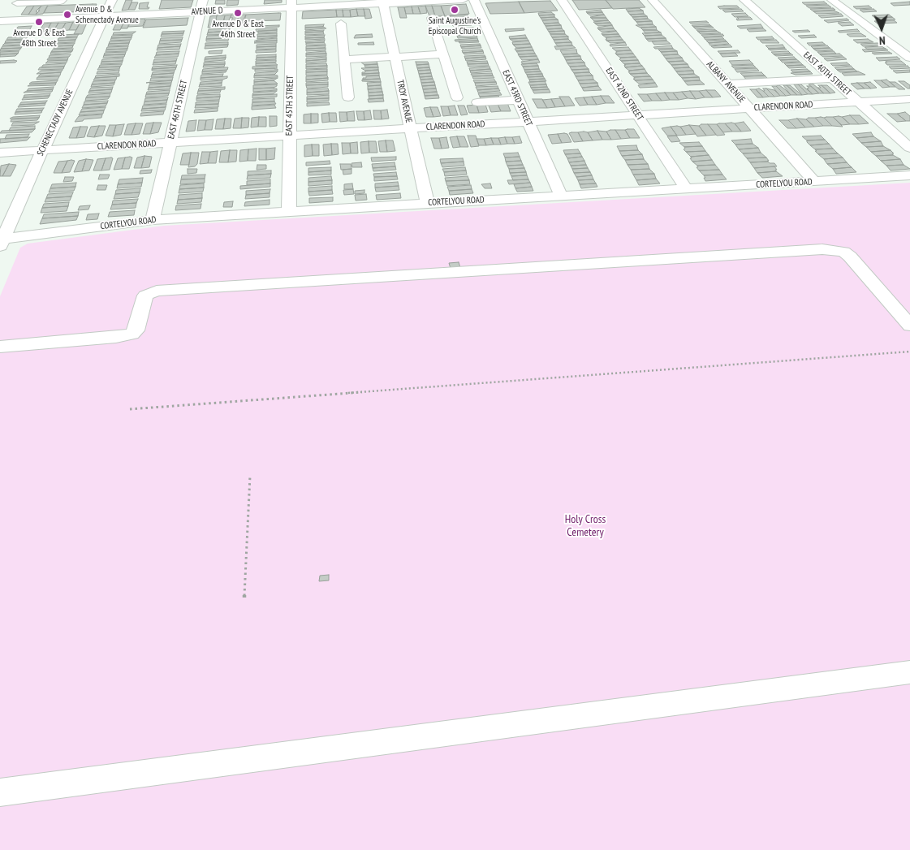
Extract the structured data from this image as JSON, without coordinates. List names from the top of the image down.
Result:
{
  "streets": {
    "street": [
      "AVENUE D",
      "EAST 40TH STREET",
      "ALBANY AVENUE",
      "EAST 42ND STREET",
      "EAST 43RD STREET",
      "TROY AVENUE",
      "EAST 45TH STREET",
      "CLARENDON ROAD",
      "EAST 46TH STREET",
      "SCHENECTADY AVENUE",
      "CORTELYOU ROAD"
    ]
  },
  "crossings": [
    ["AVENUE D", "TROY AVENUE"],
    ["AVENUE D", "EAST 45TH STREET"],
    ["AVENUE D", "EAST 46TH STREET"],
    ["AVENUE D", "SCHENECTADY AVENUE"],
    ["EAST 40TH STREET", "CLARENDON ROAD"],
    ["ALBANY AVENUE", "CLARENDON ROAD"],
    ["ALBANY AVENUE", "CORTELYOU ROAD"],
    ["EAST 42ND STREET", "CLARENDON ROAD"],
    ["EAST 42ND STREET", "CORTELYOU ROAD"],
    ["EAST 43RD STREET", "CLARENDON ROAD"],
    ["EAST 43RD STREET", "CORTELYOU ROAD"],
    ["TROY AVENUE", "CLARENDON ROAD"],
    ["TROY AVENUE", "CORTELYOU ROAD"],
    ["EAST 45TH STREET", "CLARENDON ROAD"],
    ["EAST 45TH STREET", "CORTELYOU ROAD"],
    ["CLARENDON ROAD", "EAST 46TH STREET"],
    ["CLARENDON ROAD", "SCHENECTADY AVENUE"],
    ["EAST 46TH STREET", "CORTELYOU ROAD"],
    ["SCHENECTADY AVENUE", "CORTELYOU ROAD"]
  ],
  "parks": ["Holy Cross Cemetery"],
  "places": [
    "Saint Augustine's Episcopal Church",
    "Avenue D & East 46th Street",
    "Avenue D & Schenectady Avenue",
    "Avenue D & East 48th Street"
  ],
  "north": "bottom"
}
